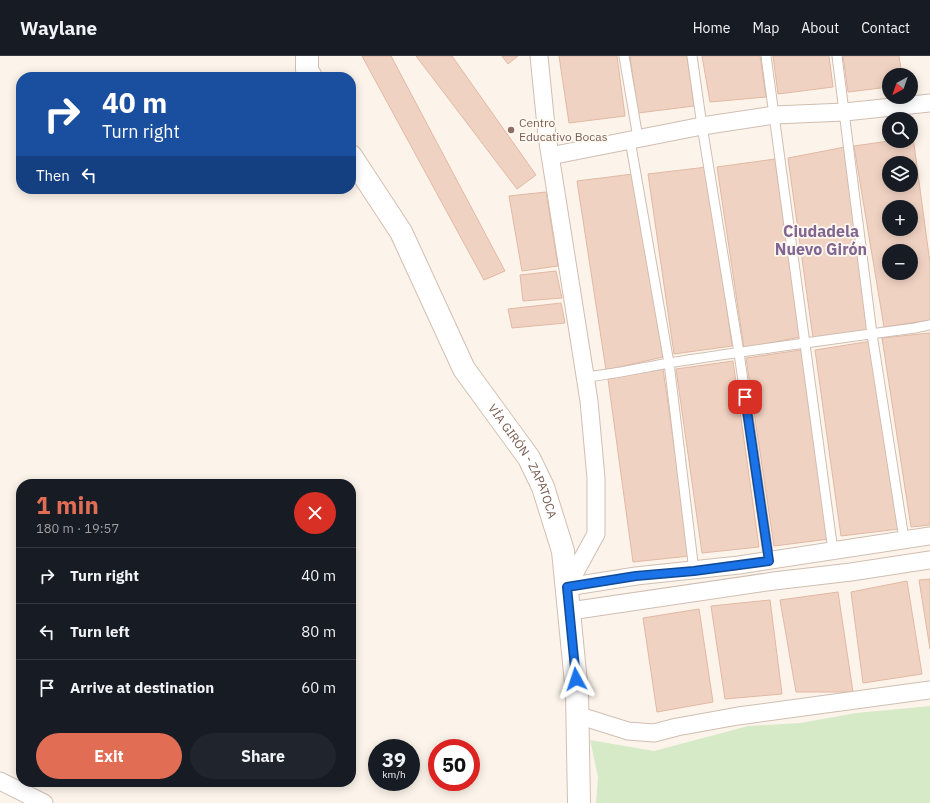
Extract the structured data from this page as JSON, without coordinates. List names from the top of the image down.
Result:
{
  "streets": {
    "main road": ["VÍA GIRÓN - ZAPATOCA"]
  },
  "districts": ["Ciudadela Nuevo Girón"],
  "places": ["Centro Educativo Bocas"],
  "north": "bottom left",
  "page": {
    "header": "Waylane",
    "nav": [
      "Home",
      "Map",
      "About",
      "Contact"
    ],
    "map_buttons": ["+", "−"],
    "turn": ["40 m", "Turn right"],
    "then": "Then",
    "heading": ["1 min", "180 m · 19:57"],
    "list": [
      {
        "name": "Turn right",
        "value": "40 m"
      },
      {
        "name": "Turn left",
        "value": "80 m"
      },
      {
        "name": "Arrive at destination",
        "value": "60 m"
      }
    ],
    "buttons": ["Exit", "Share"],
    "speed": "39 km/h",
    "limit": "50"
  }
}
